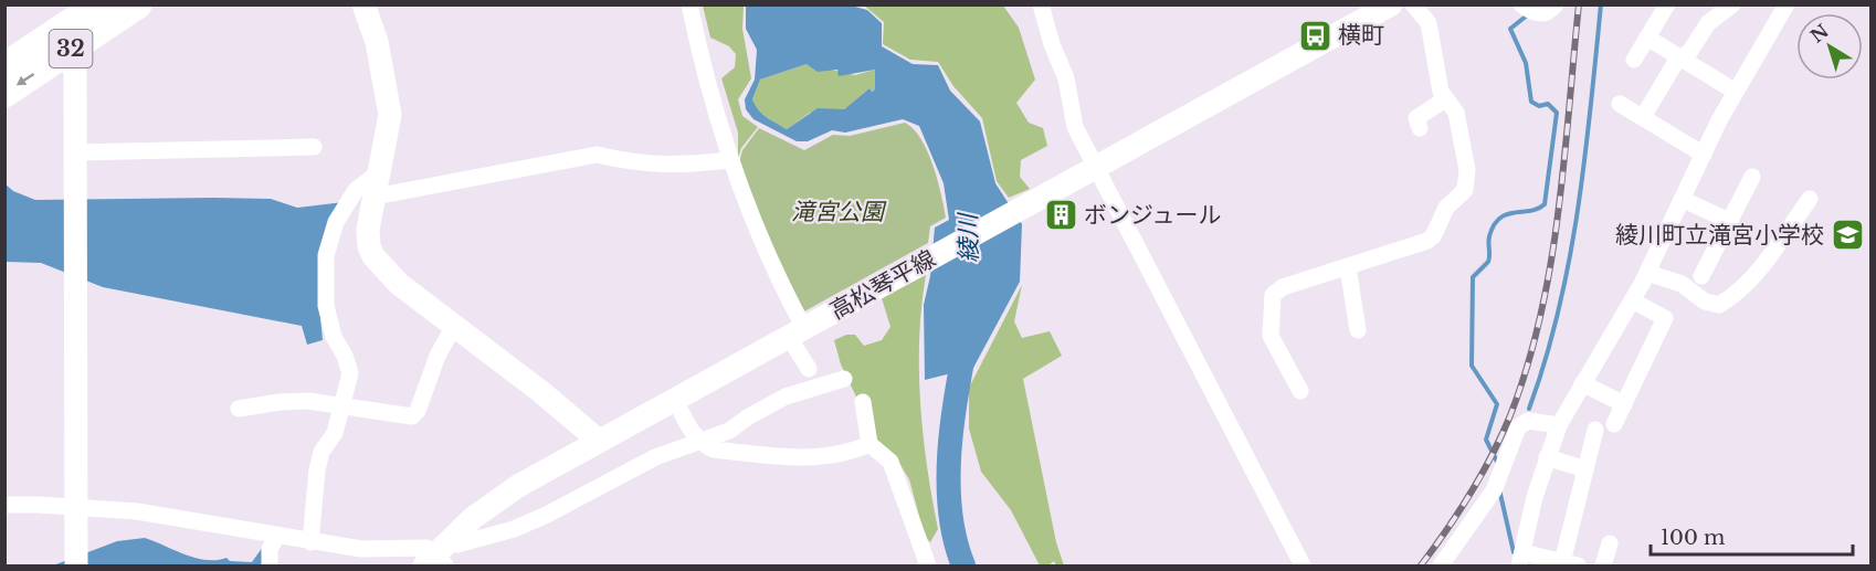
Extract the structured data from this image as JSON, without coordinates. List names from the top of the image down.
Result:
{
  "streets": {
    "highway": ["32"],
    "street": ["高松琴平線"]
  },
  "water": ["綾川"],
  "parks": ["滝宮公園"],
  "places": {
    "bus stop": ["横町"],
    "building": ["ボンジュール"],
    "school or university": ["綾川町立滝宮小学校"]
  },
  "scale_bar": "100 m",
  "north": "top left"
}
